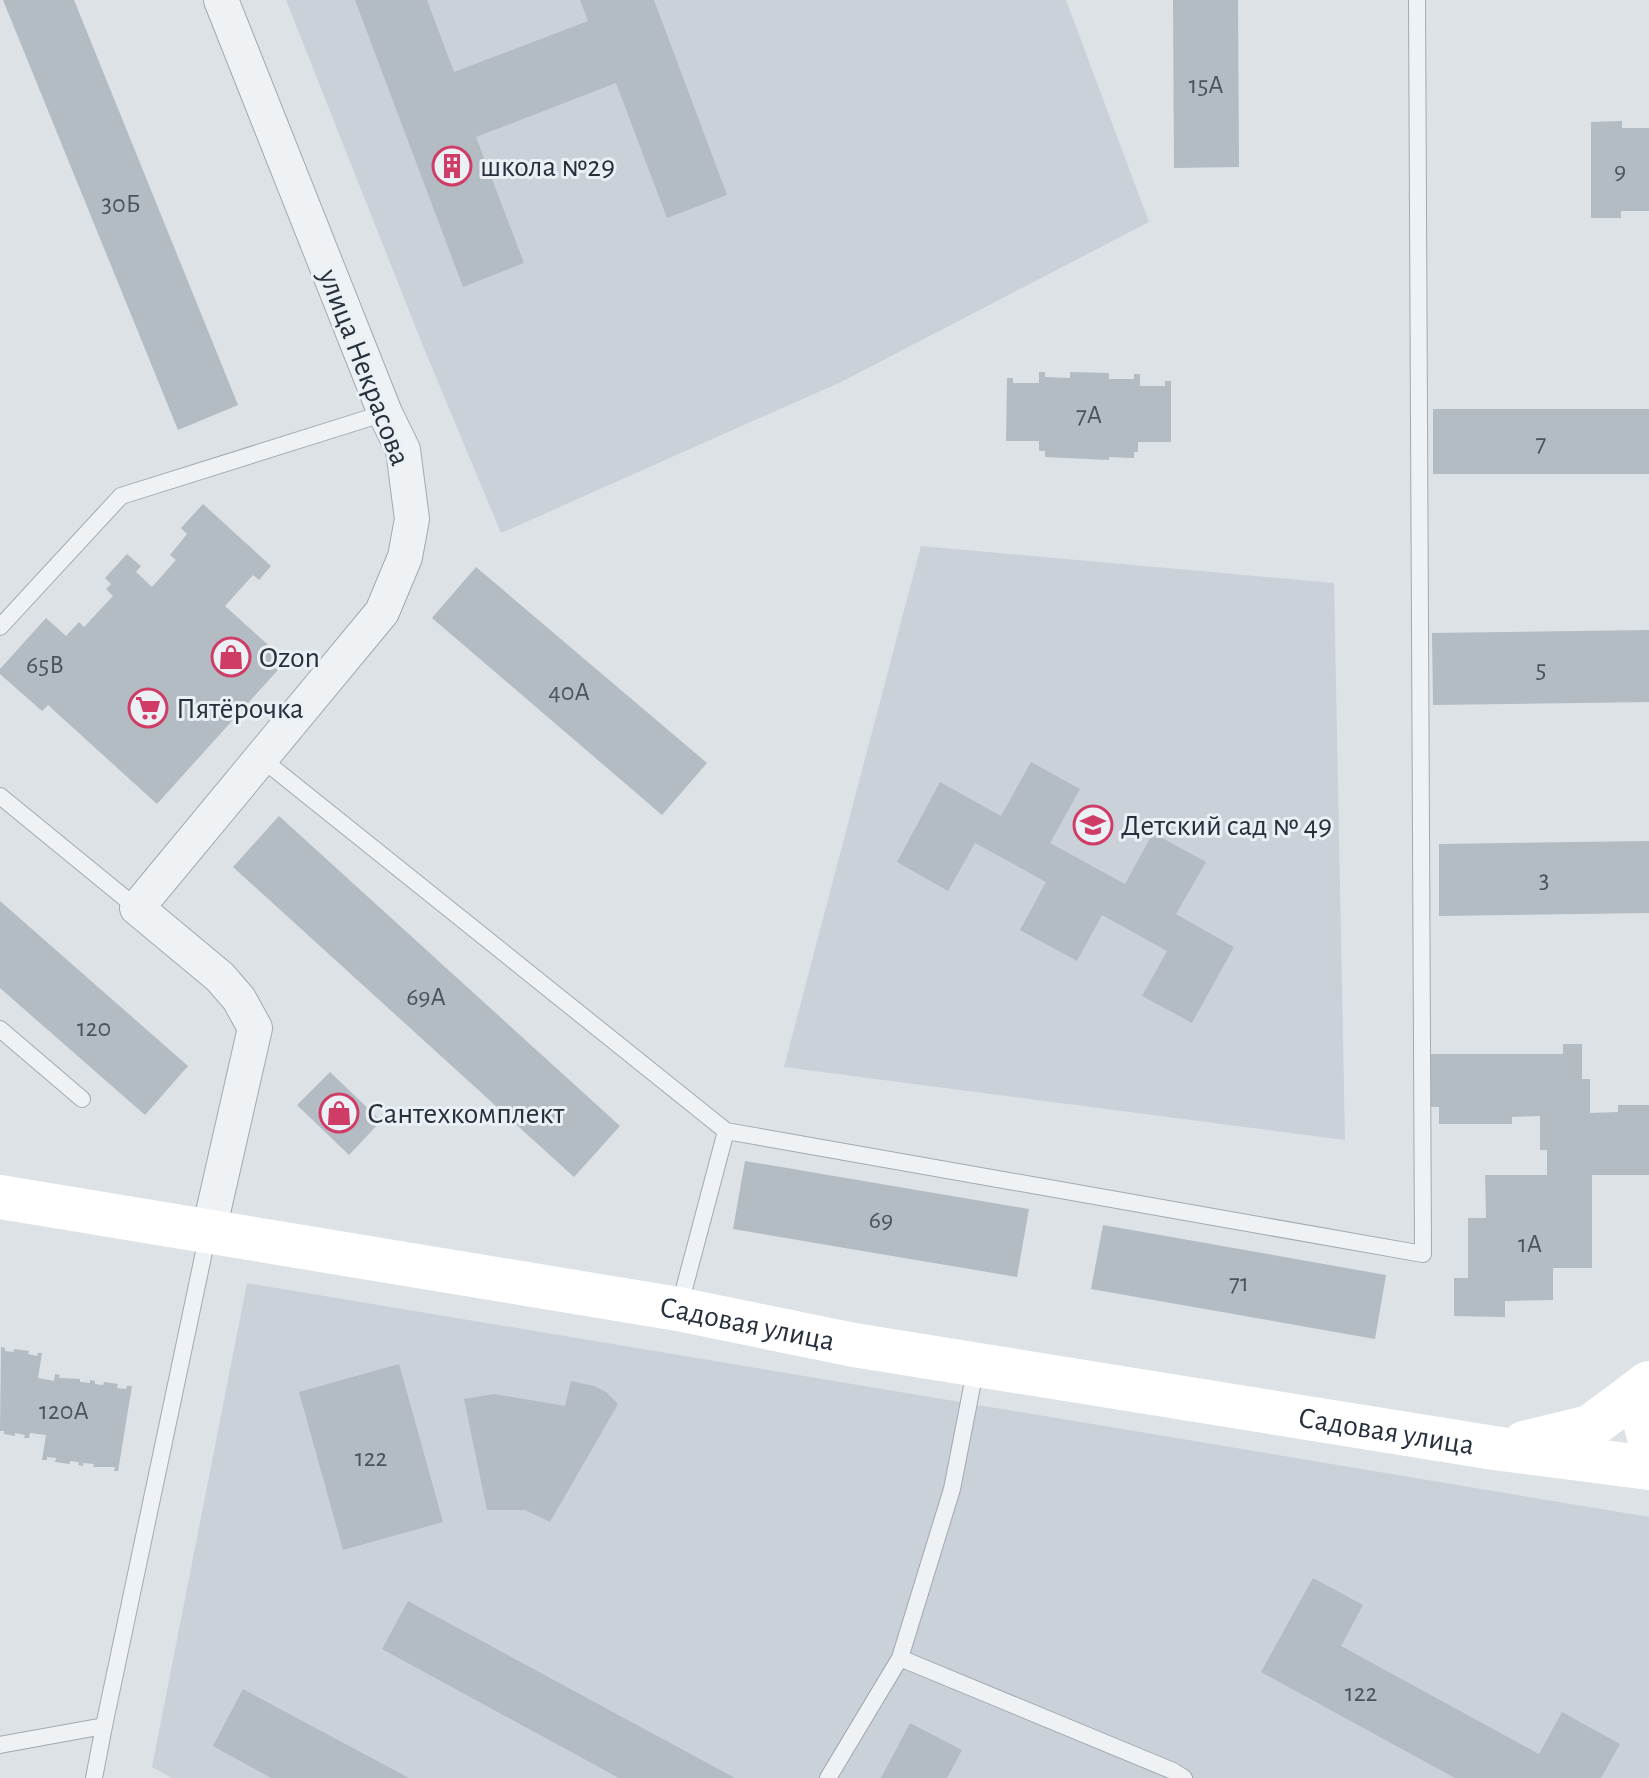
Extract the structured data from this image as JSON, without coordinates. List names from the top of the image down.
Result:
{
  "streets": {
    "main road": ["Садовая улица"],
    "street": ["улица Некрасова"]
  },
  "places": {
    "building": ["школа №29"],
    "shop": ["Ozon", "Сантехкомплект"],
    "supermarket": ["Пятёрочка"],
    "school or university": ["Детский сад № 49"]
  },
  "house_numbers": [
    "15А",
    "9",
    "30Б",
    "7А",
    "7",
    "65В",
    "5",
    "40А",
    "3",
    "69А",
    "120",
    "69",
    "1А",
    "71",
    "120А",
    "122",
    "122"
  ]
}
